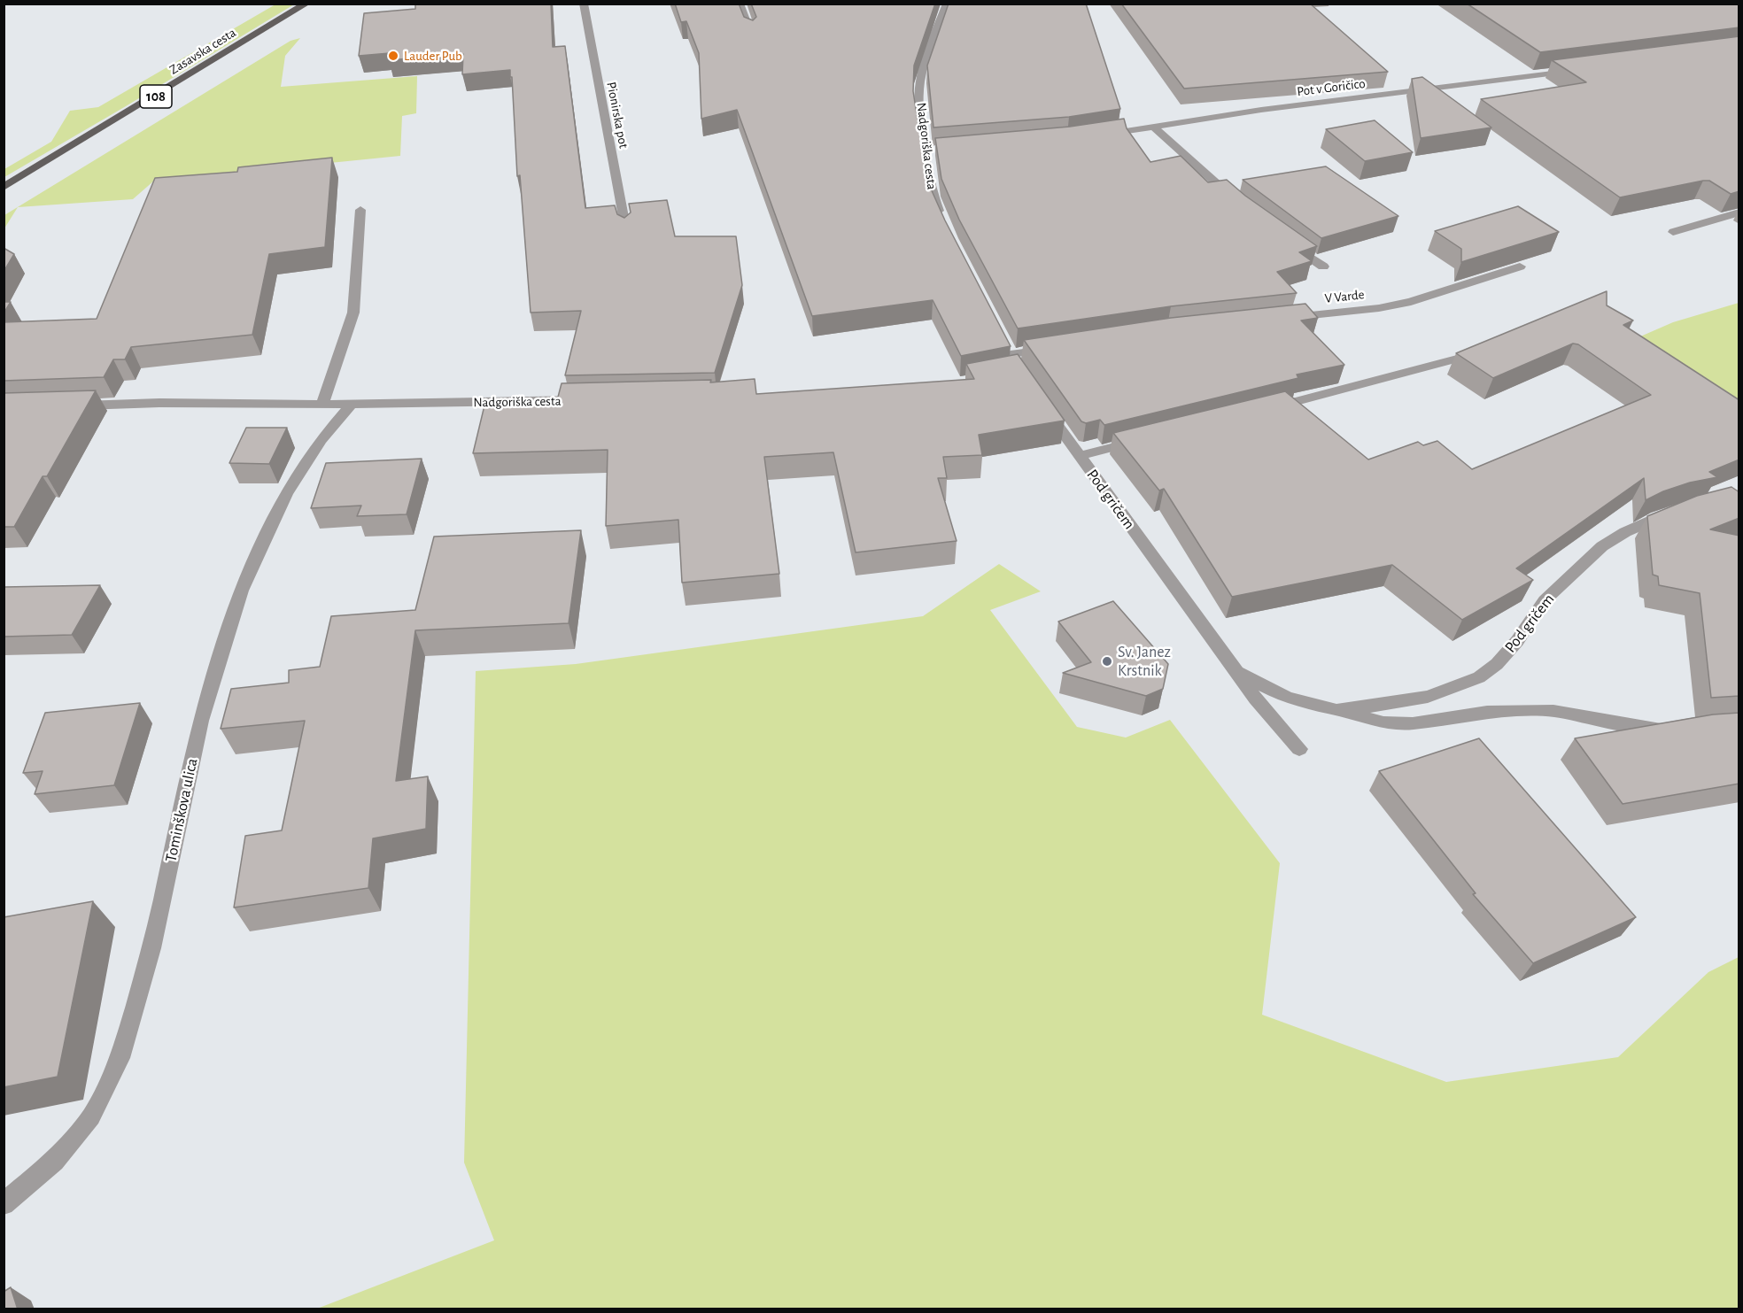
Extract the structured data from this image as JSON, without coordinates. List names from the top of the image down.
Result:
{
  "streets": {
    "main road": ["Zasavska cesta", "108"],
    "street": [
      "Pot v Goričico",
      "Pionirska pot",
      "Nadgoriška cesta",
      "V Varde",
      "Pod gričem",
      "Tominškova ulica"
    ]
  },
  "crossings": [
    ["Nadgoriška cesta", "Tominškova ulica"]
  ],
  "places": ["Lauder Pub", "Sv. Janez Krstnik"]
}
